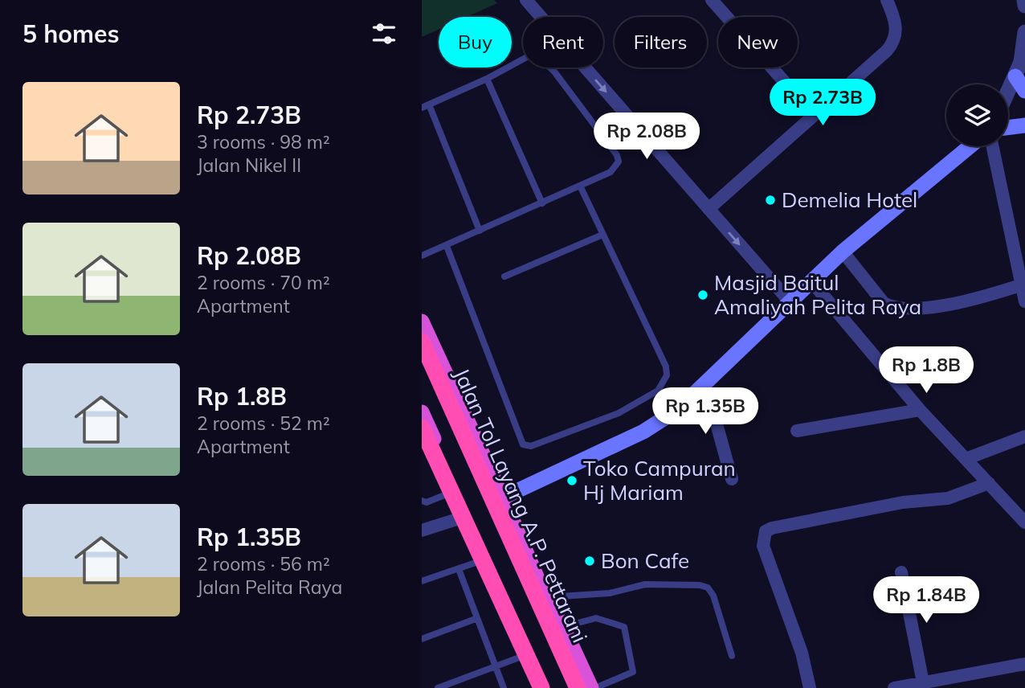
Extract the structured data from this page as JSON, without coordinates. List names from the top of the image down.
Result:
{
  "streets": {
    "highway": ["Jalan Tol Layang A.P. Pettarani"]
  },
  "places": [
    "Demelia Hotel",
    "Masjid Baitul Amaliyah Pelita Raya",
    "Toko Campuran Hj Mariam",
    "Bon Cafe"
  ],
  "page": {
    "heading": "5 homes",
    "chip": [
      "Buy",
      "Rent",
      "Filters",
      "New"
    ],
    "list": [
      {
        "name": "Rp 2.73B",
        "note": "3 rooms · 98 m² · Jalan Nikel II"
      },
      {
        "name": "Rp 2.08B",
        "note": "2 rooms · 70 m² · Apartment"
      },
      {
        "name": "Rp 1.8B",
        "note": "2 rooms · 52 m² · Apartment"
      },
      {
        "name": "Rp 1.35B",
        "note": "2 rooms · 56 m² · Jalan Pelita Raya"
      }
    ],
    "price": [
      "Rp 2.73B",
      "Rp 2.08B",
      "Rp 1.8B",
      "Rp 1.35B",
      "Rp 1.84B"
    ]
  }
}
